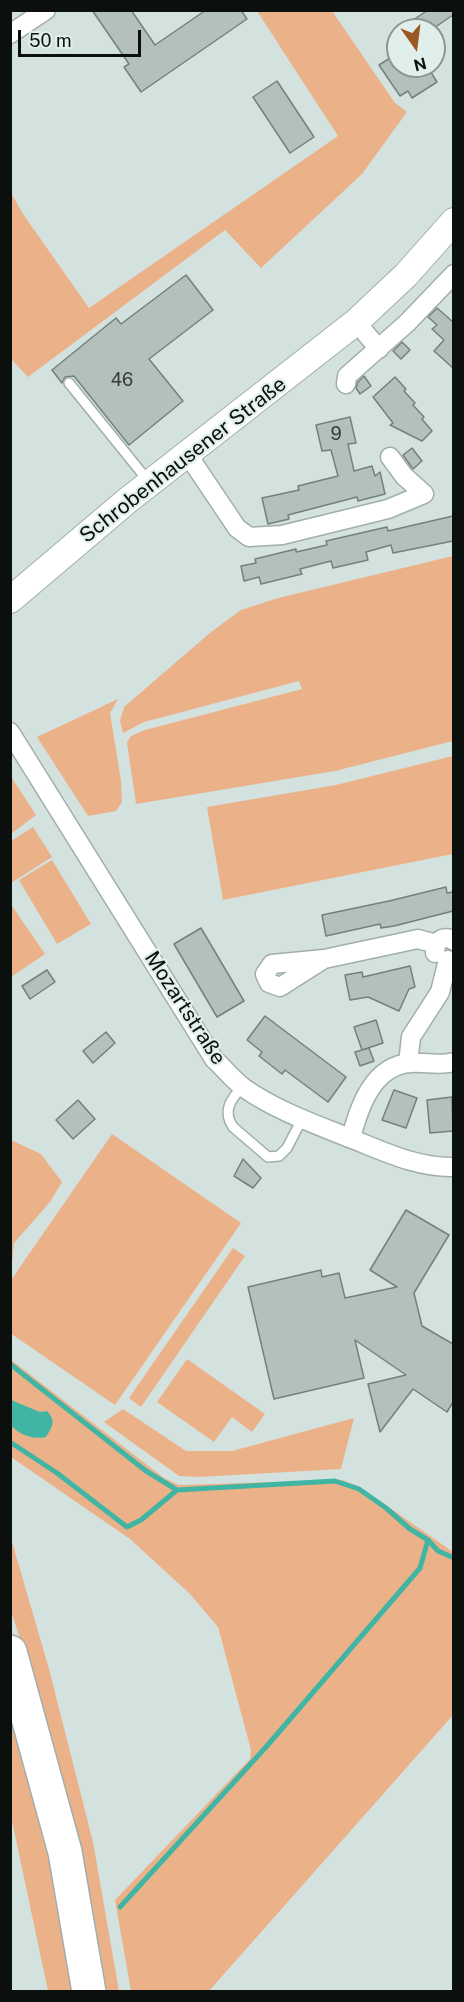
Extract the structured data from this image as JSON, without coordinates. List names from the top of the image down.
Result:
{
  "streets": {
    "main road": ["Schrobenhausener Straße"],
    "street": ["Mozartstraße"]
  },
  "house_numbers": ["46", "9"],
  "scale_bar": "50 m",
  "north": "bottom"
}
